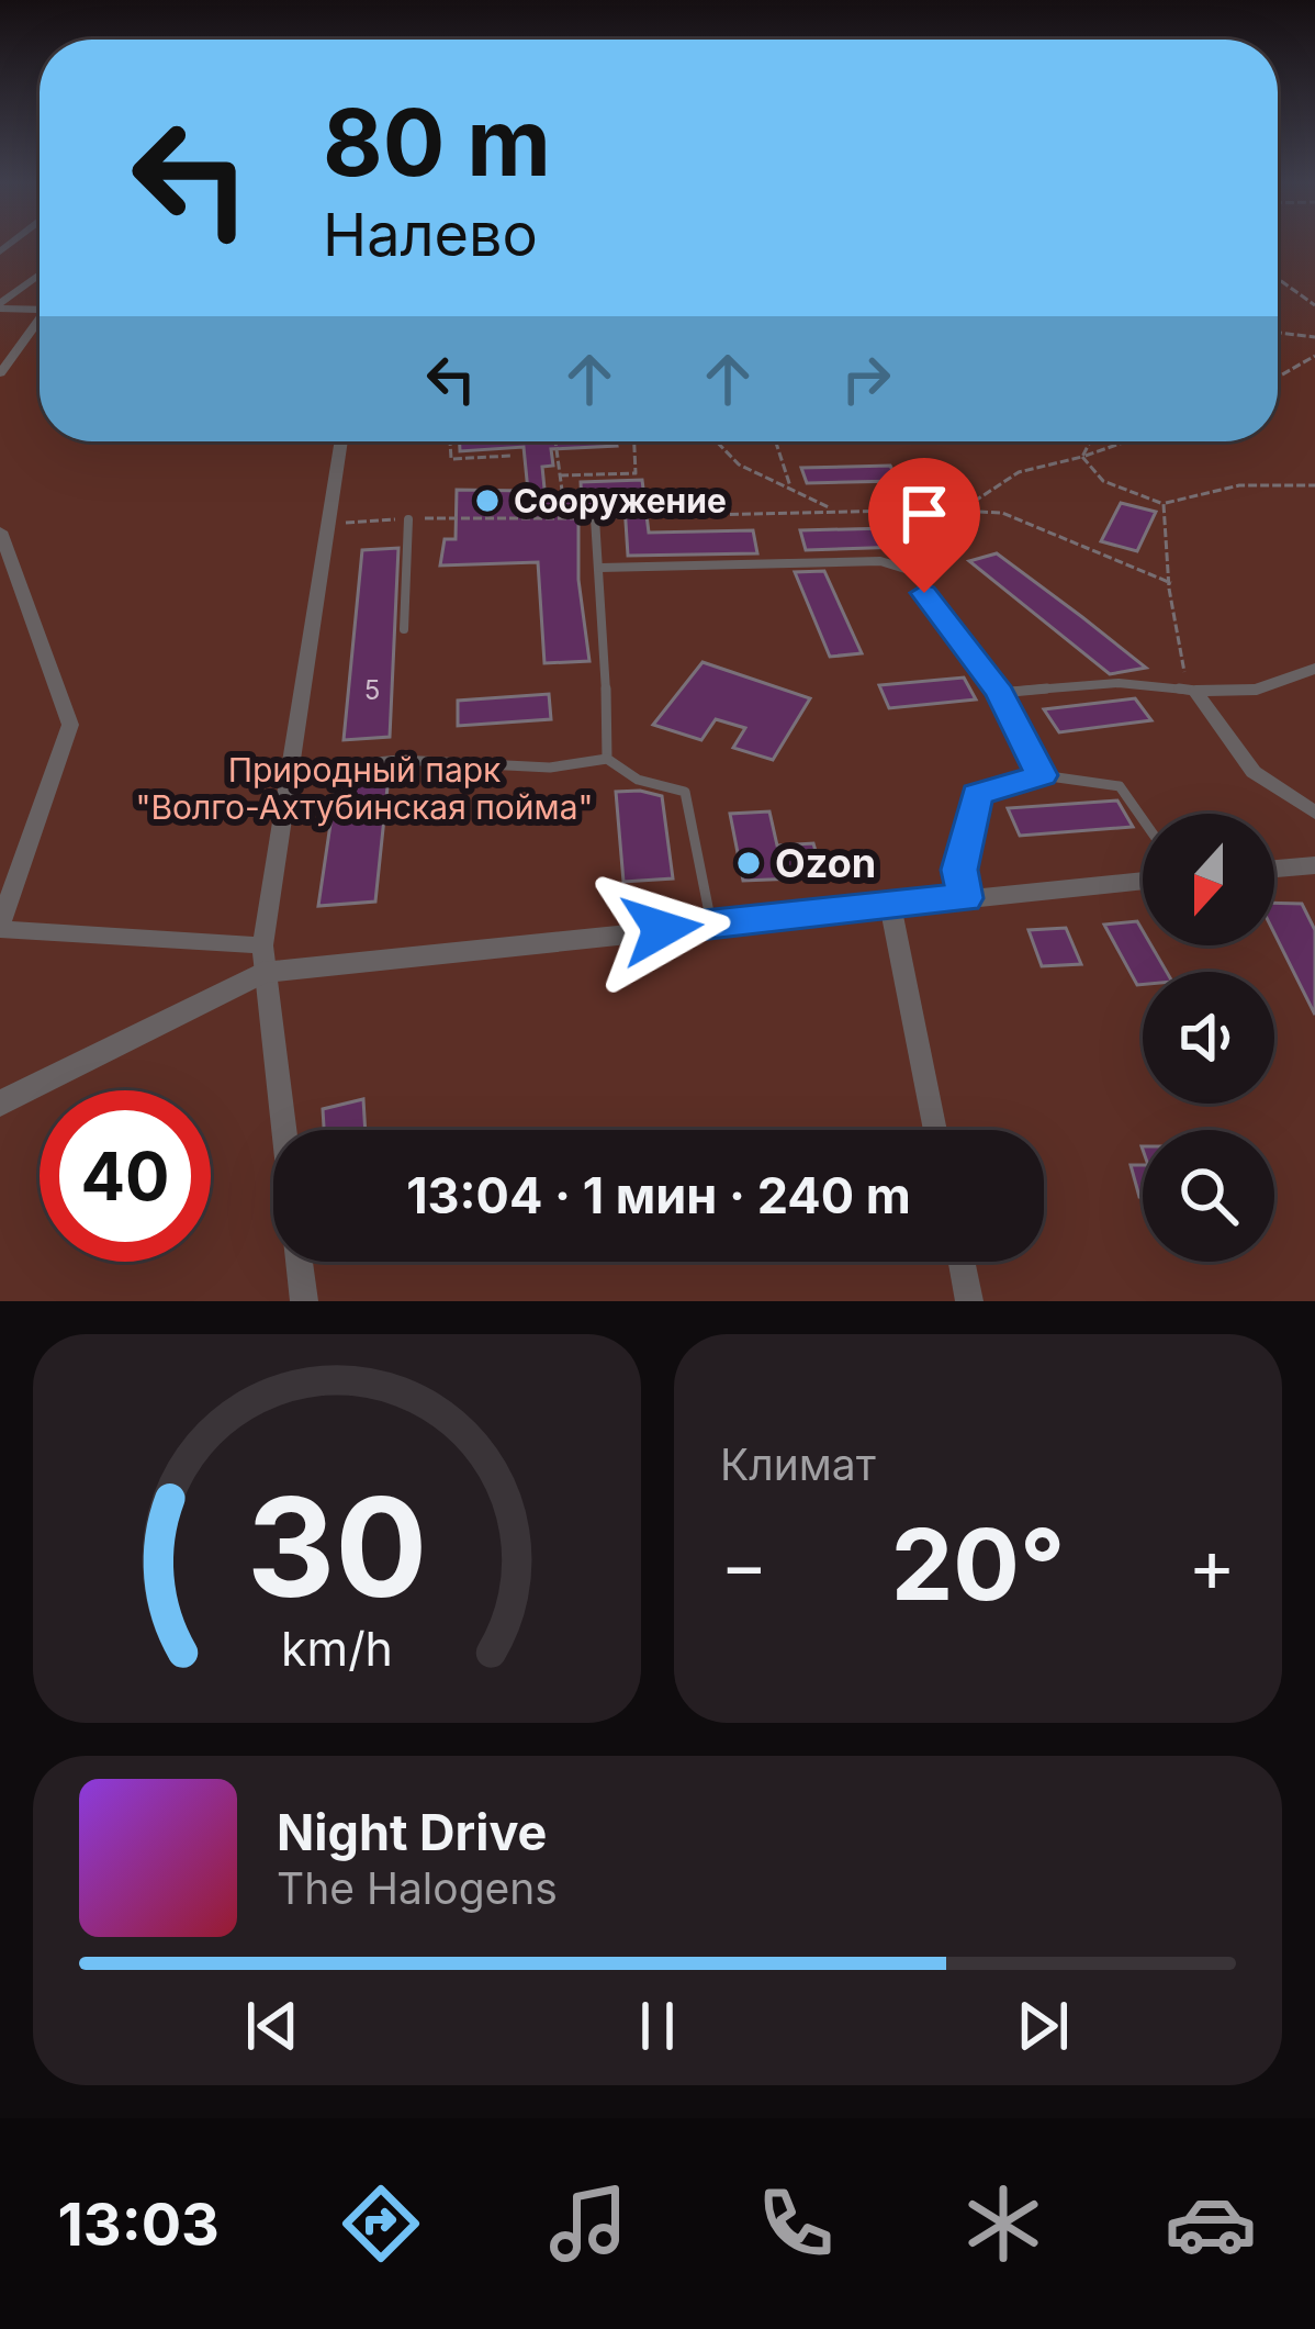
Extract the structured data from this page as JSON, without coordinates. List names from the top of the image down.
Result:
{
  "parks": ["Природный парк \"Волго-Ахтубинская пойма\""],
  "places": ["Сооружение", "Ozon"],
  "house_numbers": ["5"],
  "north": "bottom",
  "page": {
    "turn": ["80 m", "Налево"],
    "limit": "40",
    "trip": "13:04 · 1 мин · 240 m",
    "tile": "Климат",
    "heat": ["−", "20°", "+"],
    "song": ["Night Drive", "The Halogens"],
    "tabs": "13:03",
    "gauge": ["30", "km/h"]
  }
}
